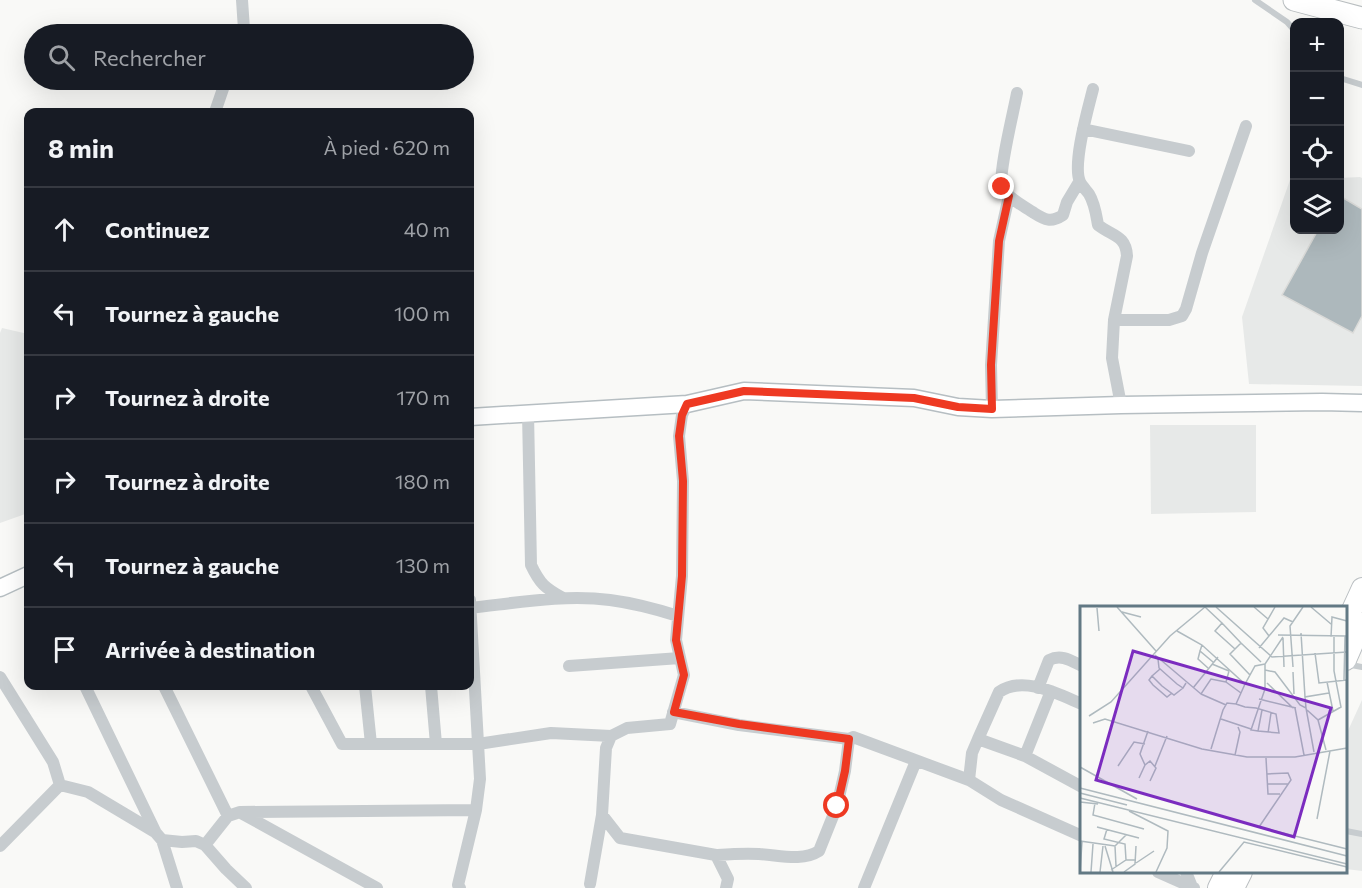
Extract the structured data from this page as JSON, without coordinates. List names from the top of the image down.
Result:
{
  "page": {
    "map_buttons": ["+", "−"],
    "search": "Rechercher",
    "heading": ["8 min", "À pied · 620 m"],
    "list": [
      ["Continuez", "40 m"],
      ["Tournez à gauche", "100 m"],
      ["Tournez à droite", "170 m"],
      ["Tournez à droite", "180 m"],
      ["Tournez à gauche", "130 m"],
      "Arrivée à destination"
    ]
  }
}
